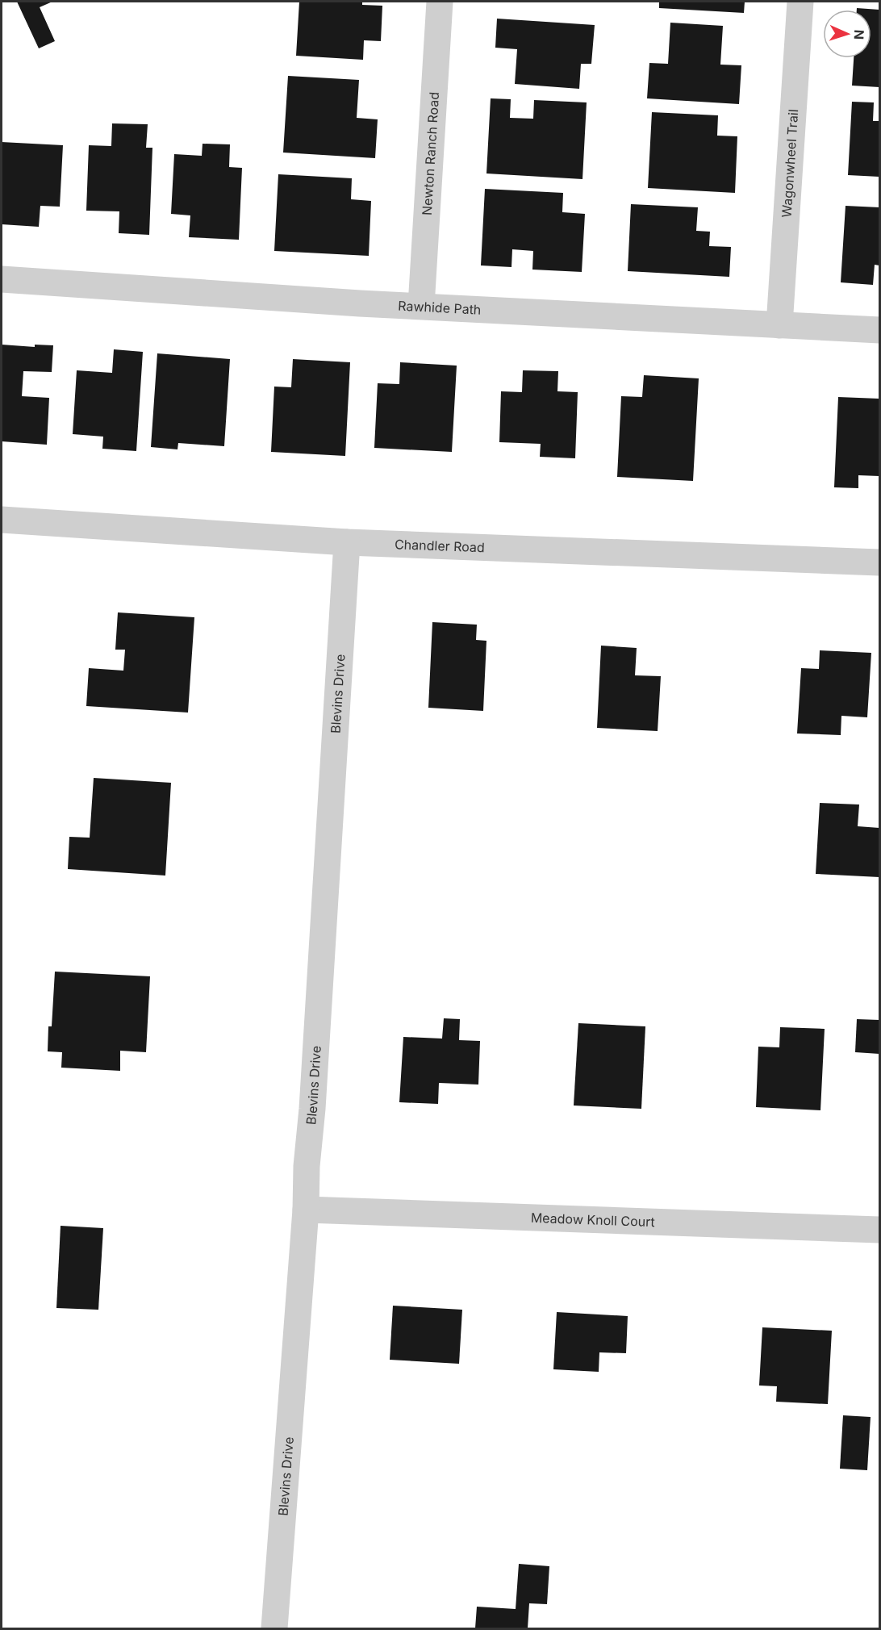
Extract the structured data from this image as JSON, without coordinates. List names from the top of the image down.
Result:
{
  "streets": {
    "street": [
      "Newton Ranch Road",
      "Wagonwheel Trail",
      "Rawhide Path",
      "Chandler Road",
      "Blevins Drive",
      "Meadow Knoll Court"
    ]
  },
  "crossings": [
    ["Newton Ranch Road", "Rawhide Path"],
    ["Wagonwheel Trail", "Rawhide Path"],
    ["Chandler Road", "Blevins Drive"],
    ["Blevins Drive", "Meadow Knoll Court"]
  ],
  "north": "right"
}
